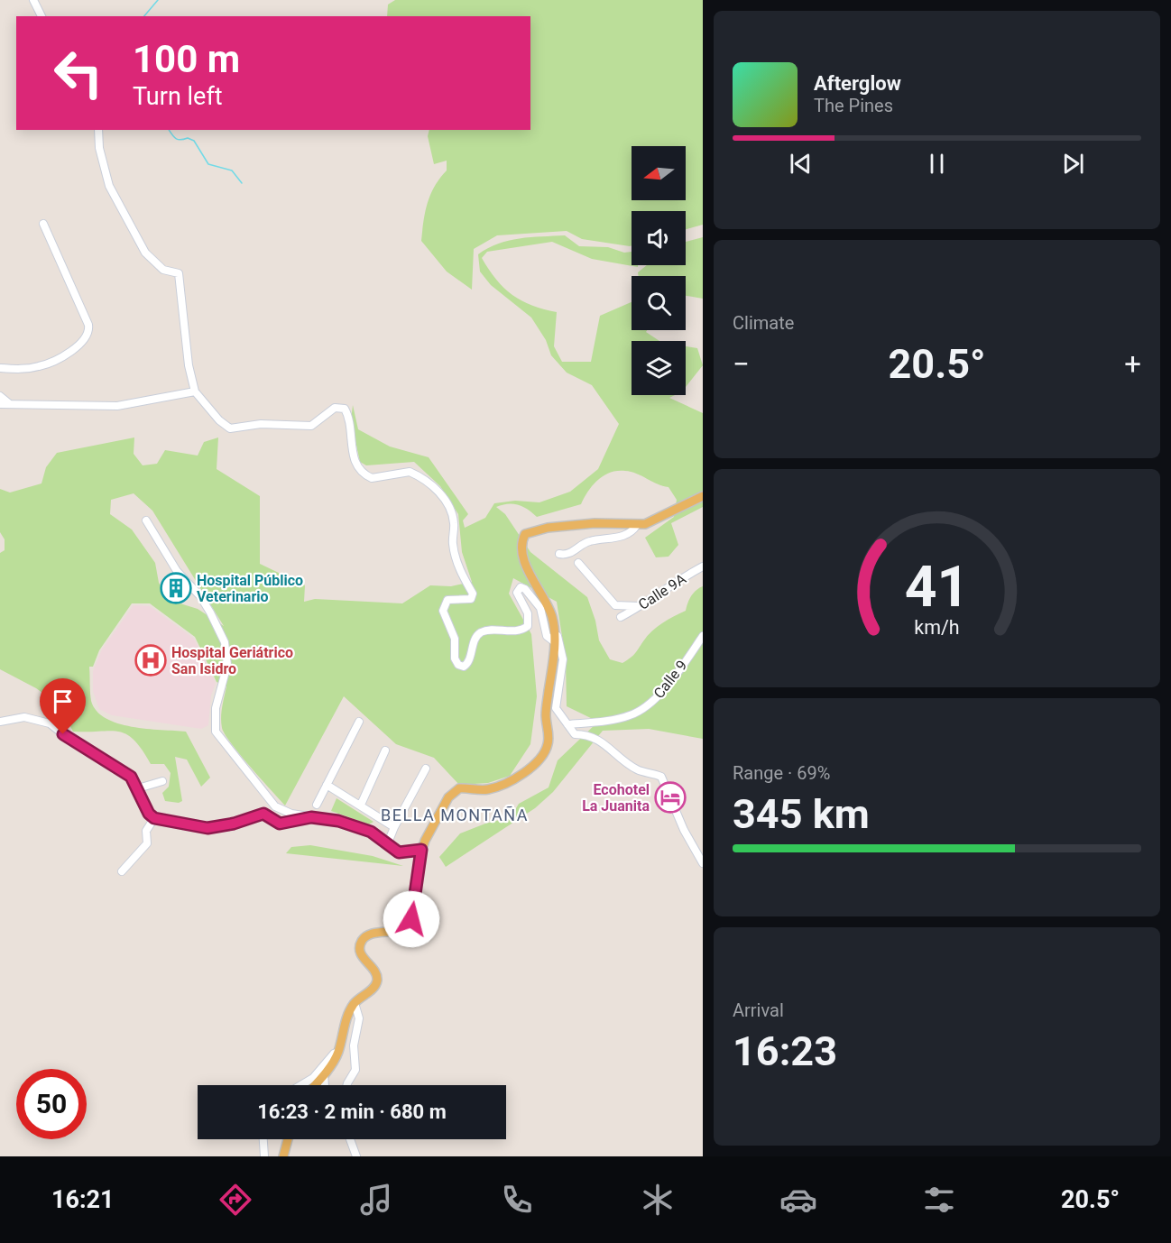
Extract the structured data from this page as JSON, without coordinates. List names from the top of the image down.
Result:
{
  "streets": {
    "street": ["Calle 9A", "Calle 9"]
  },
  "districts": ["BELLA MONTAÑA"],
  "places": {
    "building": ["Hospital Público Veterinario"],
    "hospital": ["Hospital Geriátrico San Isidro"],
    "hotel": ["Ecohotel La Juanita"]
  },
  "north": "left",
  "page": {
    "turn": ["100 m", "Turn left"],
    "song": ["Afterglow", "The Pines"],
    "tile": [
      "Climate",
      ["Range · 69%", "345 km"],
      ["Arrival", "16:23"]
    ],
    "heat": ["−", "20.5°", "+"],
    "limit": "50",
    "trip": "16:23 · 2 min · 680 m",
    "tabs": ["16:21", "20.5°"],
    "gauge": ["41", "km/h"]
  }
}
